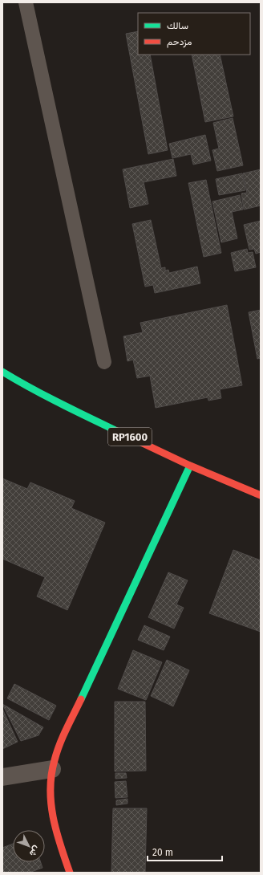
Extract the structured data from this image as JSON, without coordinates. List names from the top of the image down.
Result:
{
  "streets": {
    "street": ["RP1600"]
  },
  "legend": ["سالك", "مزدحم"],
  "scale_bar": "20 m",
  "north": "bottom right"
}
